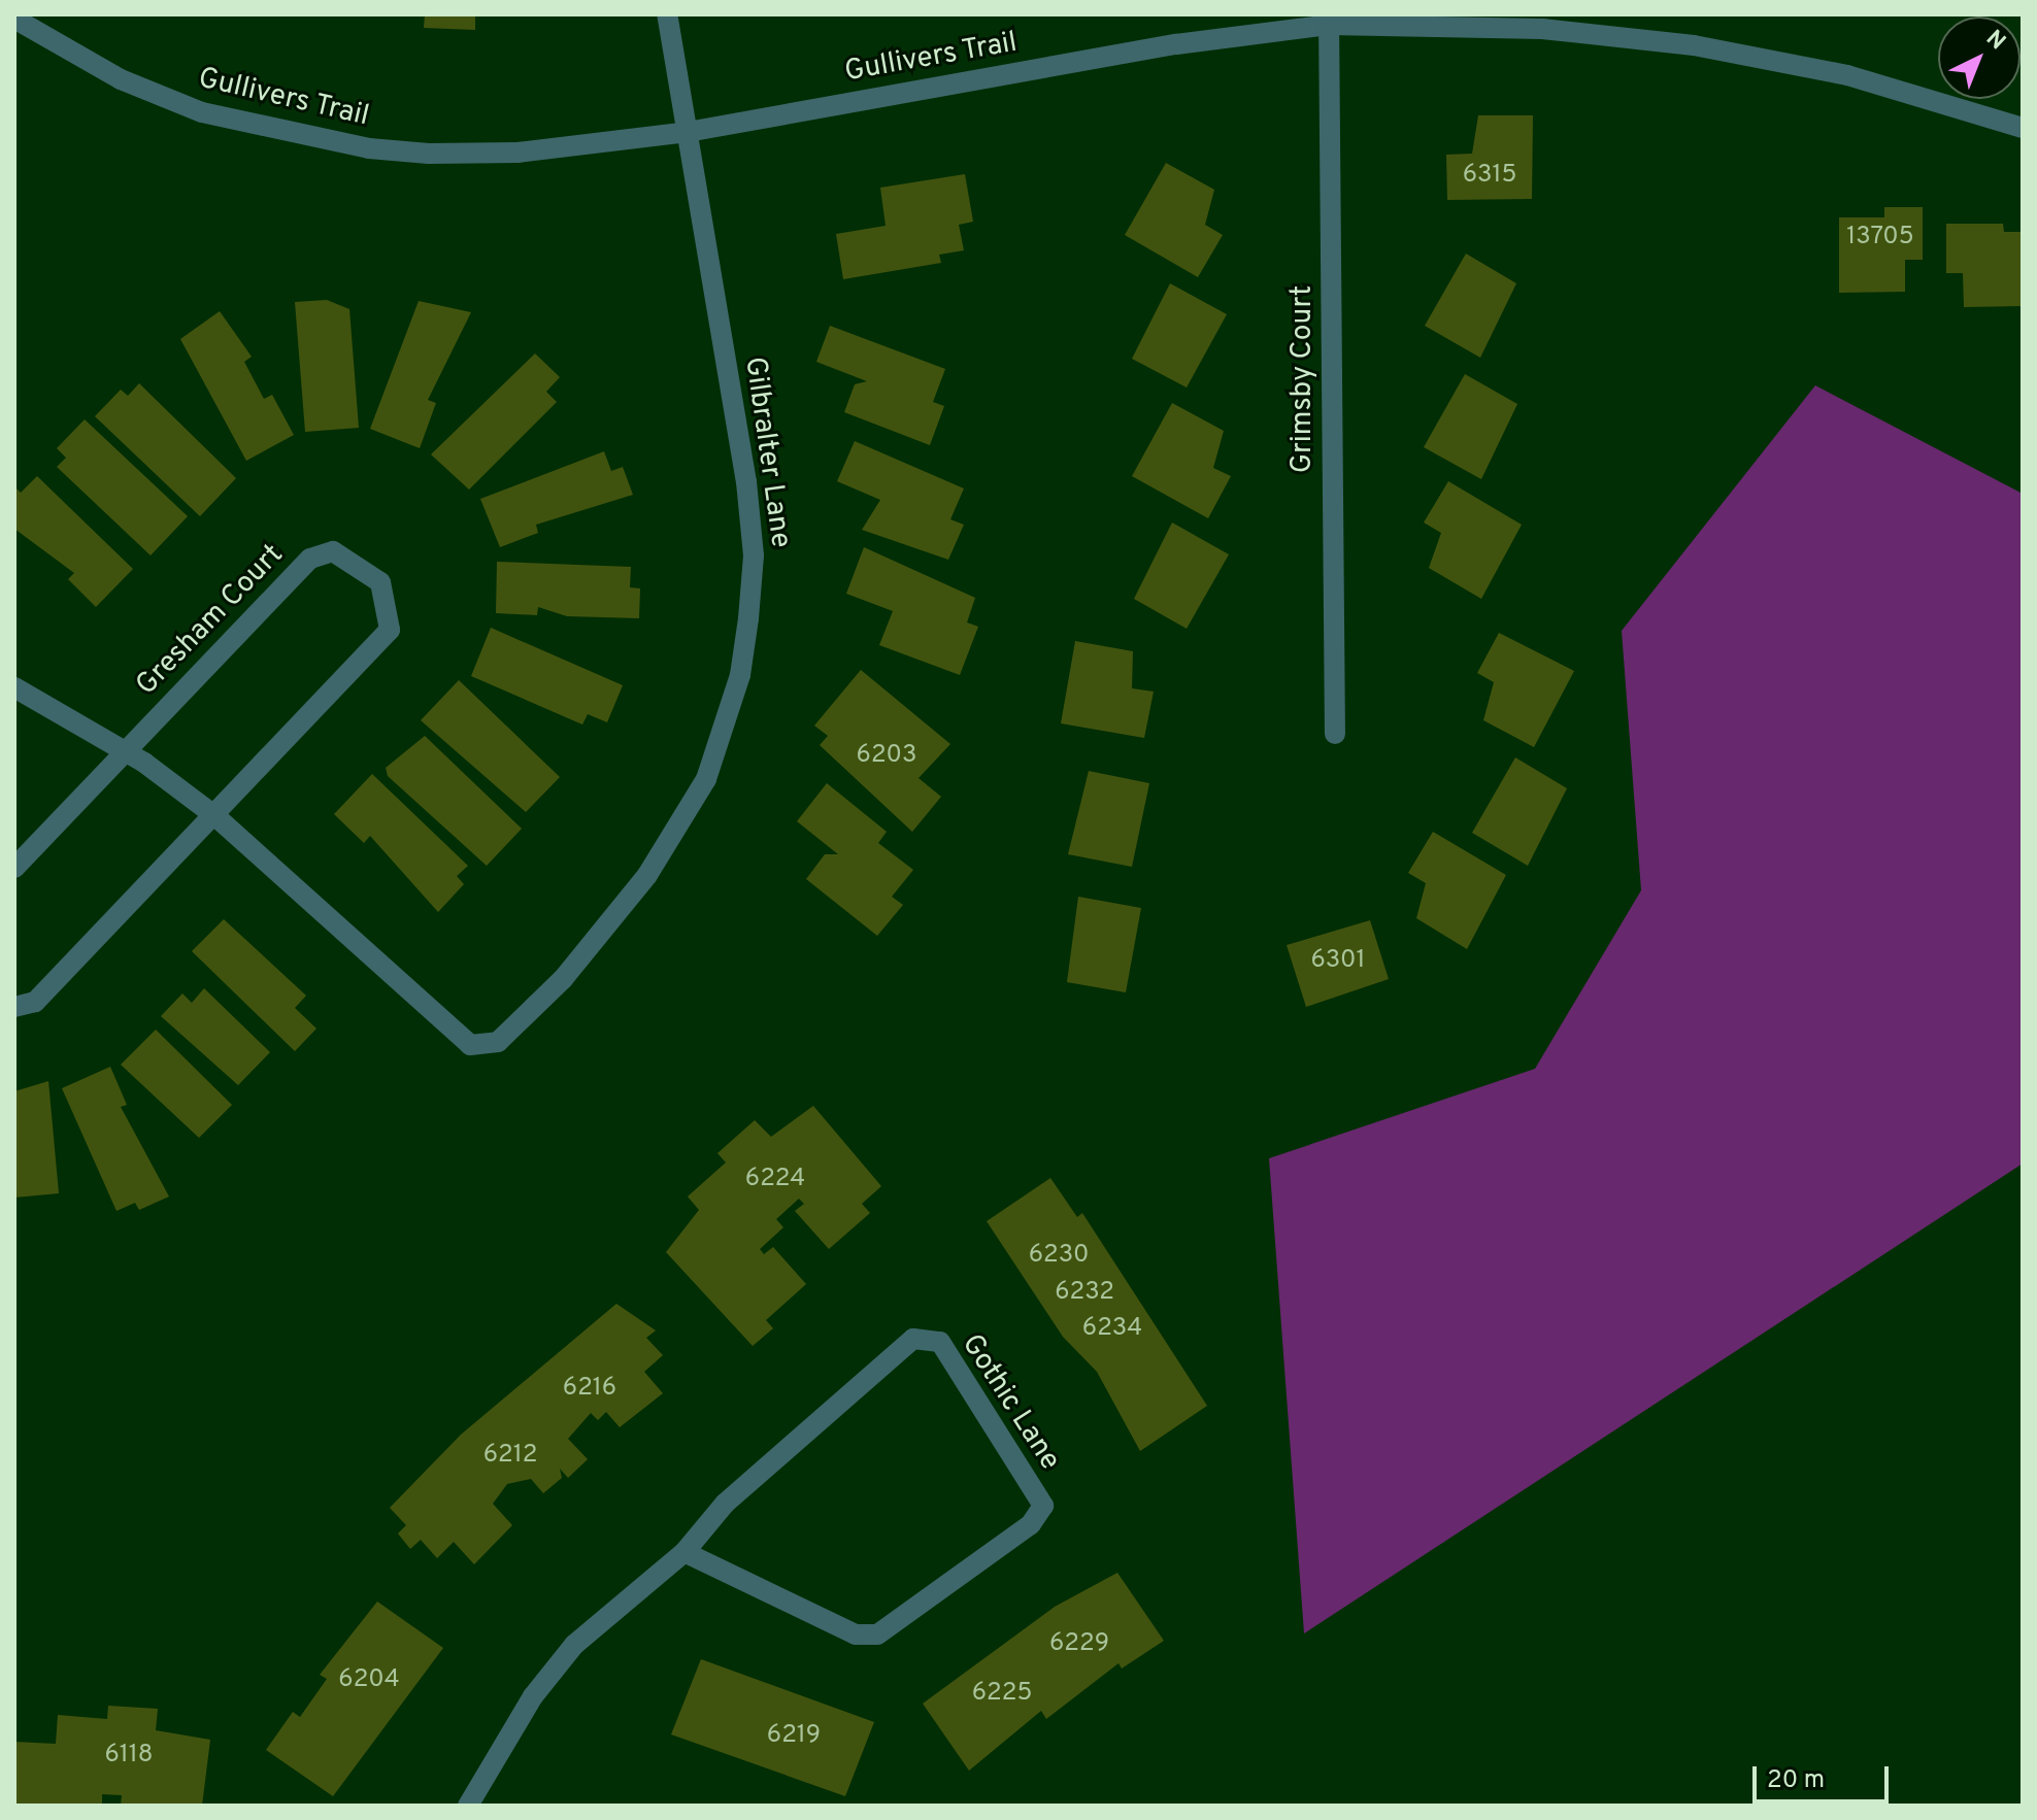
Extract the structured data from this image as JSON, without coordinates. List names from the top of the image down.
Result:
{
  "streets": {
    "street": [
      "Gullivers Trail",
      "Grimsby Court",
      "Gilbralter Lane",
      "Gresham Court",
      "Gothic Lane"
    ]
  },
  "crossings": [
    ["Gullivers Trail", "Grimsby Court"],
    ["Gullivers Trail", "Gilbralter Lane"],
    ["Gilbralter Lane", "Gresham Court"]
  ],
  "house_numbers": [
    "6315",
    "13705",
    "6203",
    "6301",
    "6224",
    "6230",
    "6232",
    "6234",
    "6216",
    "6212",
    "6229",
    "6204",
    "6225",
    "6219",
    "6118"
  ],
  "scale_bar": "20 m",
  "north": "top right"
}
